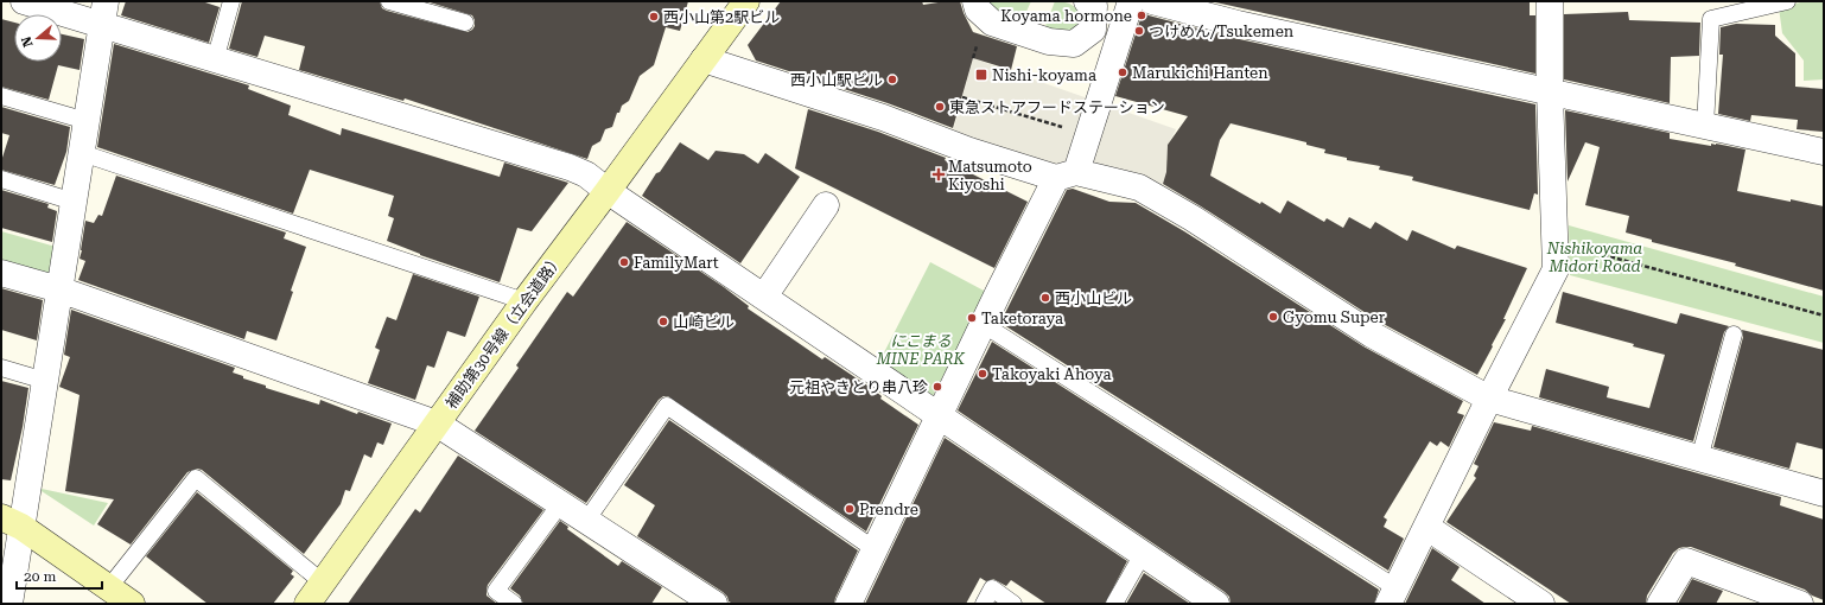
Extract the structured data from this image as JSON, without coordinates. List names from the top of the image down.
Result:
{
  "streets": {
    "street": ["補助第30号線（立会道路）"]
  },
  "parks": ["Nishikoyama Midori Road", "にこまる MINE PARK"],
  "places": {
    "other": [
      "Koyama hormone",
      "西小山第2駅ビル",
      "つけめん/Tsukemen",
      "Marukichi Hanten",
      "西小山駅ビル",
      "東急ストアフードステーション",
      "FamilyMart",
      "西小山ビル",
      "Gyomu Super",
      "Taketoraya",
      "山崎ビル",
      "Takoyaki Ahoya",
      "元祖やきとり串八珍",
      "Prendre"
    ],
    "transit": ["Nishi-koyama"],
    "health": ["Matsumoto Kiyoshi"]
  },
  "scale_bar": "20 m",
  "north": "left"
}
